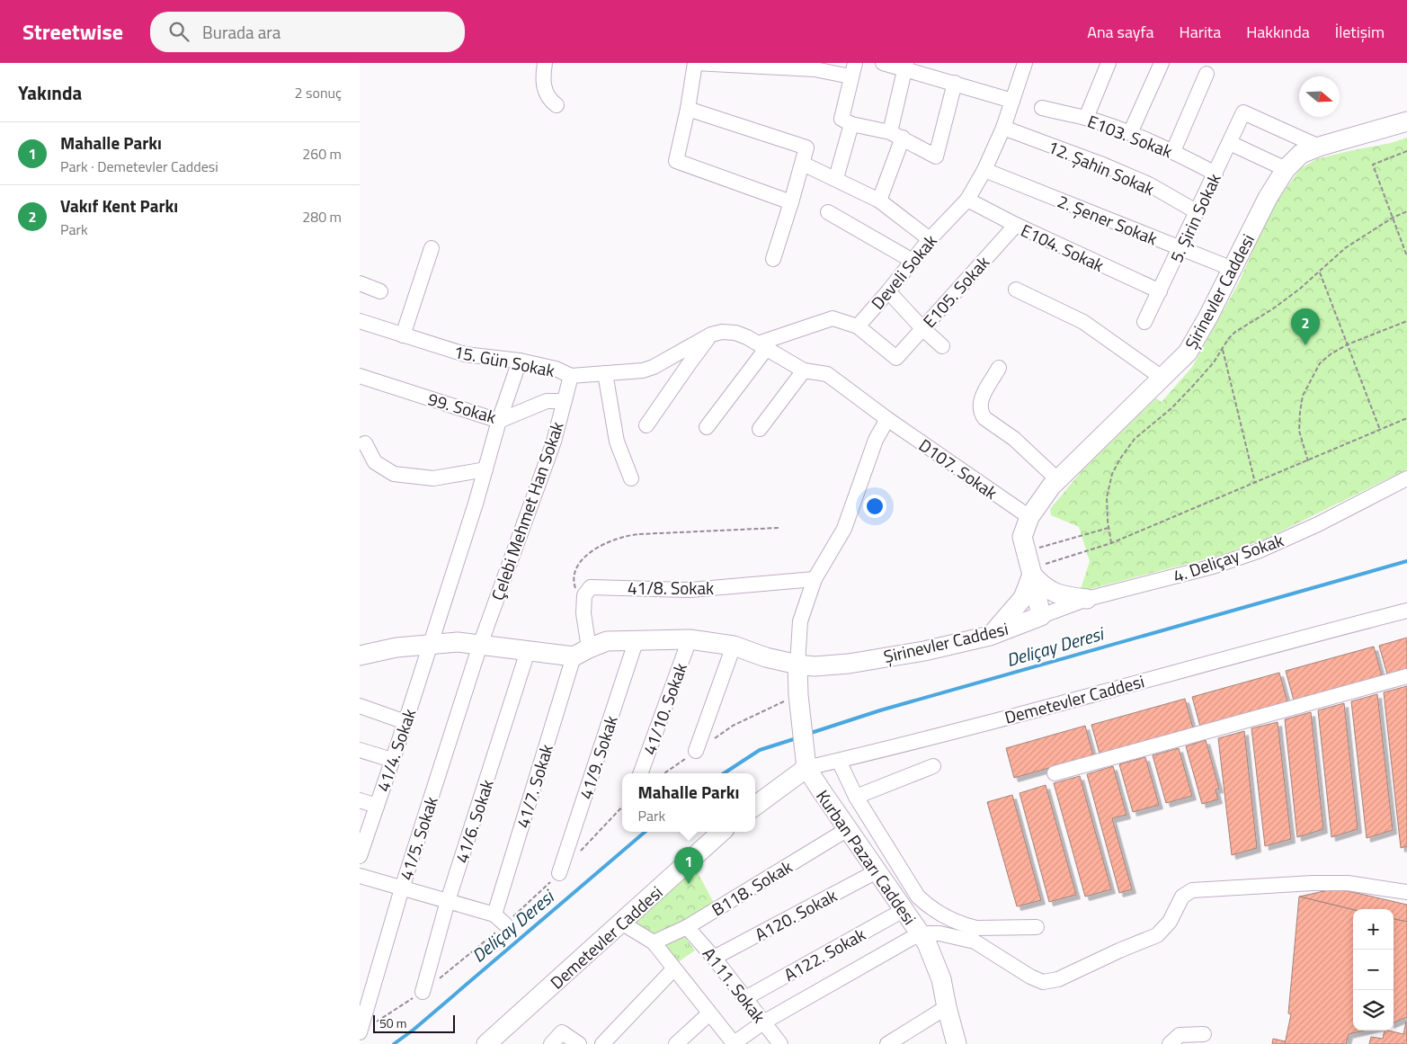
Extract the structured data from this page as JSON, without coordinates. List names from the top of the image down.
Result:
{
  "streets": {
    "main road": ["Şirinevler Caddesi", "Demetevler Caddesi", "Kurban Pazarı Caddesi"],
    "street": [
      "E103. Sokak",
      "12. Şahin Sokak",
      "5. Şirin Sokak",
      "2. Şener Sokak",
      "E104. Sokak",
      "Develi Sokak",
      "E105. Sokak",
      "15. Gün Sokak",
      "99. Sokak",
      "D107. Sokak",
      "Çelebi Mehmet Han Sokak",
      "4. Deliçay Sokak",
      "41/8. Sokak",
      "41/10. Sokak",
      "41/4. Sokak",
      "41/9. Sokak",
      "41/7. Sokak",
      "41/6. Sokak",
      "41/5. Sokak",
      "B118. Sokak",
      "A120. Sokak",
      "A122. Sokak",
      "A111. Sokak"
    ]
  },
  "crossings": [
    ["E103. Sokak", "5. Şirin Sokak"],
    ["12. Şahin Sokak", "5. Şirin Sokak"],
    ["12. Şahin Sokak", "Develi Sokak"],
    ["5. Şirin Sokak", "2. Şener Sokak"],
    ["5. Şirin Sokak", "E104. Sokak"],
    ["5. Şirin Sokak", "Şirinevler Caddesi"],
    ["2. Şener Sokak", "Develi Sokak"],
    ["2. Şener Sokak", "Şirinevler Caddesi"],
    ["E104. Sokak", "Develi Sokak"],
    ["E104. Sokak", "E105. Sokak"],
    ["Develi Sokak", "E105. Sokak"],
    ["Şirinevler Caddesi", "D107. Sokak"],
    ["Şirinevler Caddesi", "Çelebi Mehmet Han Sokak"],
    ["Şirinevler Caddesi", "4. Deliçay Sokak"],
    ["Şirinevler Caddesi", "41/10. Sokak"],
    ["Şirinevler Caddesi", "41/4. Sokak"],
    ["Şirinevler Caddesi", "41/9. Sokak"],
    ["Şirinevler Caddesi", "41/7. Sokak"],
    ["Şirinevler Caddesi", "41/6. Sokak"],
    ["Şirinevler Caddesi", "41/5. Sokak"],
    ["Şirinevler Caddesi", "Kurban Pazarı Caddesi"],
    ["15. Gün Sokak", "D107. Sokak"],
    ["15. Gün Sokak", "Çelebi Mehmet Han Sokak"],
    ["15. Gün Sokak", "41/4. Sokak"],
    ["99. Sokak", "Çelebi Mehmet Han Sokak"],
    ["99. Sokak", "41/4. Sokak"],
    ["Çelebi Mehmet Han Sokak", "41/5. Sokak"],
    ["Demetevler Caddesi", "Kurban Pazarı Caddesi"],
    ["41/7. Sokak", "41/6. Sokak"],
    ["Kurban Pazarı Caddesi", "B118. Sokak"],
    ["Kurban Pazarı Caddesi", "A120. Sokak"],
    ["Kurban Pazarı Caddesi", "A122. Sokak"],
    ["B118. Sokak", "A111. Sokak"],
    ["A120. Sokak", "A111. Sokak"],
    ["A122. Sokak", "A111. Sokak"]
  ],
  "water": ["Deliçay Deresi"],
  "scale_bar": "50 m",
  "north": "right",
  "page": {
    "header": "Streetwise",
    "search": "Burada ara",
    "nav": [
      "Ana sayfa",
      "Harita",
      "Hakkında",
      "İletişim"
    ],
    "heading": ["Yakında", "2 sonuç"],
    "list": [
      {
        "mark": "1",
        "name": "Mahalle Parkı",
        "note": "Park · Demetevler Caddesi",
        "value": "260 m"
      },
      {
        "mark": "2",
        "name": "Vakıf Kent Parkı",
        "note": "Park",
        "value": "280 m"
      }
    ],
    "pins": ["2", "1"],
    "popup": ["Mahalle Parkı", "Park"],
    "map_buttons": ["+", "−"],
    "scale": "50 m"
  }
}
